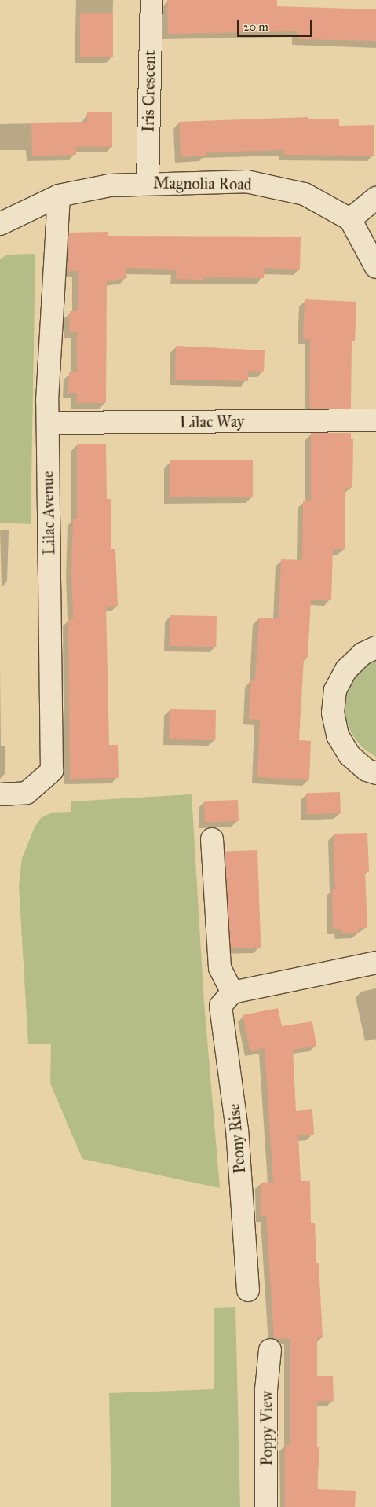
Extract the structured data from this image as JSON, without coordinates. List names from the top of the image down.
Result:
{
  "streets": {
    "street": [
      "Iris Crescent",
      "Magnolia Road",
      "Lilac Way",
      "Lilac Avenue",
      "Peony Rise",
      "Poppy View"
    ]
  },
  "crossings": [
    ["Iris Crescent", "Magnolia Road"],
    ["Magnolia Road", "Lilac Avenue"],
    ["Lilac Way", "Lilac Avenue"]
  ],
  "scale_bar": "20 m"
}
